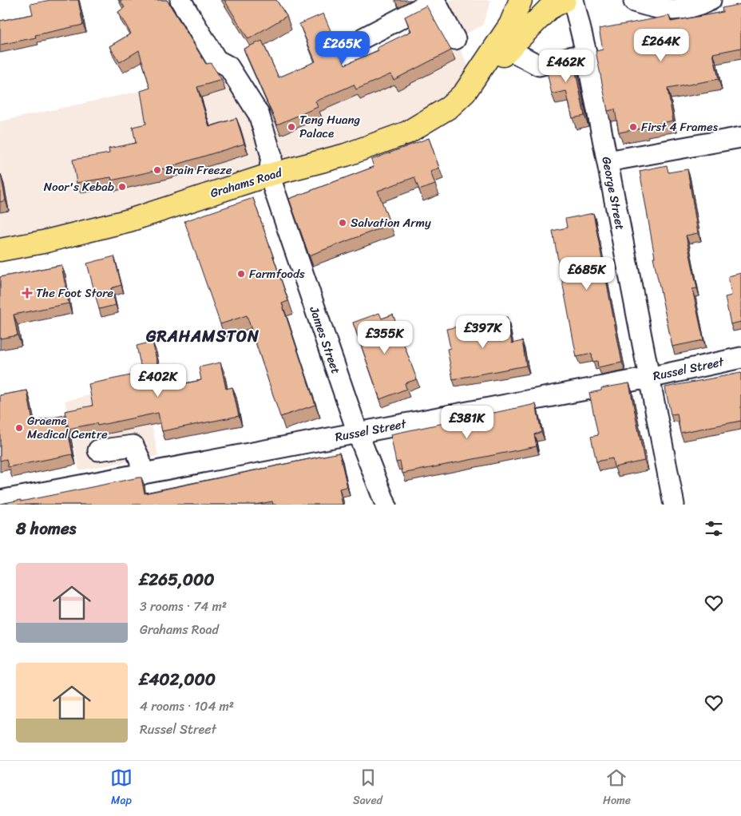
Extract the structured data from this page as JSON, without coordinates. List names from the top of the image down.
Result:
{
  "streets": {
    "main road": ["Grahams Road"],
    "street": ["George Street", "James Street", "Russel Street"]
  },
  "crossings": [
    ["Grahams Road", "James Street"],
    ["George Street", "Russel Street"],
    ["James Street", "Russel Street"]
  ],
  "districts": ["GRAHAMSTON"],
  "places": {
    "other": [
      "Teng Huang Palace",
      "First 4 Frames",
      "Brain Freeze",
      "Noor's Kebab",
      "Salvation Army",
      "Farmfoods",
      "Graeme Medical Centre"
    ],
    "health": ["The Foot Store"]
  },
  "page": {
    "price": [
      "£264K",
      "£265K",
      "£462K",
      "£685K",
      "£397K",
      "£355K",
      "£402K",
      "£381K"
    ],
    "heading": "8 homes",
    "list": [
      {
        "name": "£265,000",
        "note": "3 rooms · 74 m² · Grahams Road"
      },
      {
        "name": "£402,000",
        "note": "4 rooms · 104 m² · Russel Street"
      }
    ],
    "tabs": ["Map", "Saved", "Home"]
  }
}
